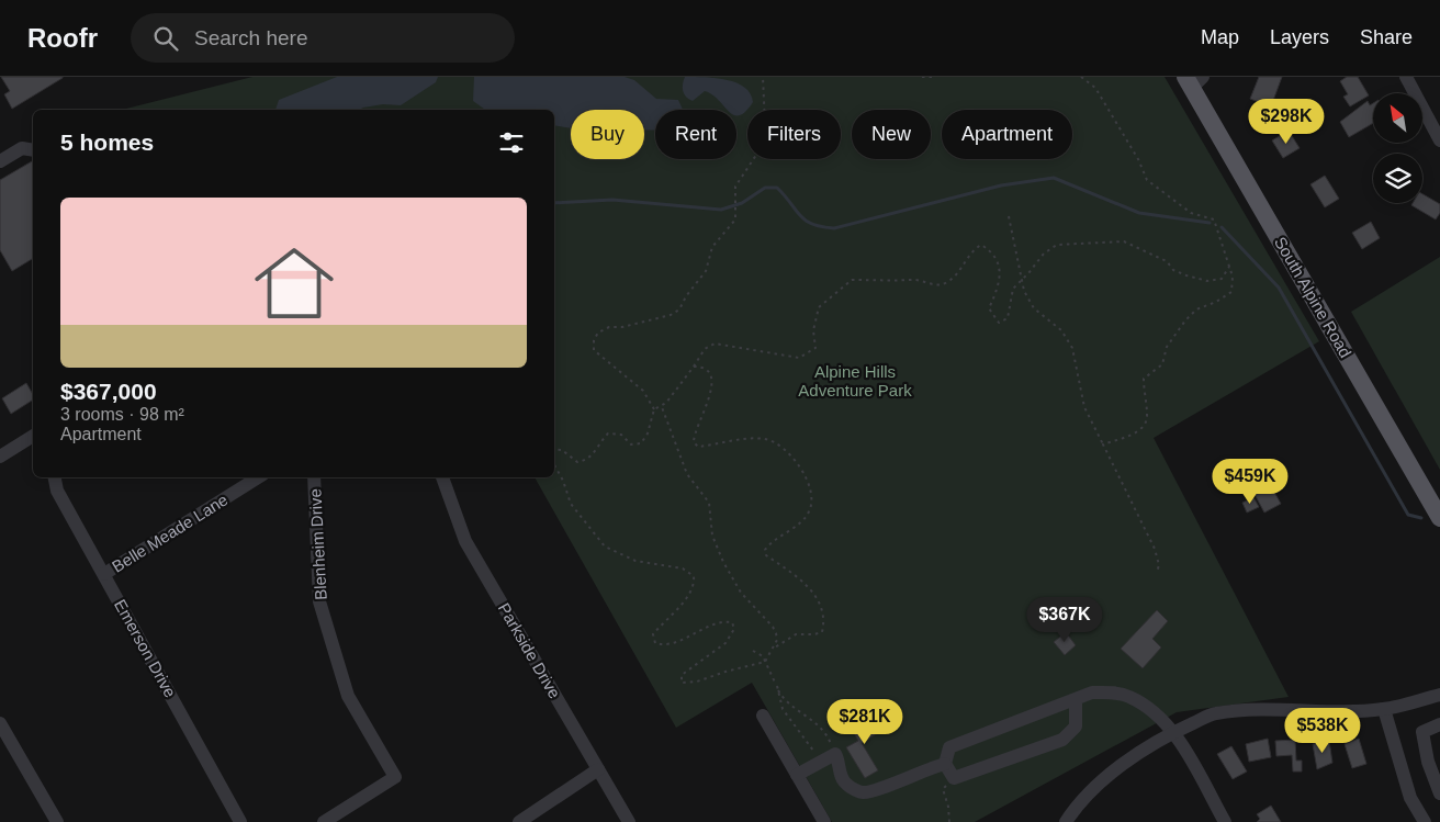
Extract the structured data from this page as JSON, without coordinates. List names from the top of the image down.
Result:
{
  "streets": {
    "main road": ["South Alpine Road"],
    "street": [
      "Belle Meade Lane",
      "Blenheim Drive",
      "Emerson Drive",
      "Parkside Drive"
    ]
  },
  "crossings": [
    ["Belle Meade Lane", "Emerson Drive"]
  ],
  "parks": ["Alpine Hills Adventure Park"],
  "north": "top left",
  "page": {
    "header": "Roofr",
    "search": "Search here",
    "nav": ["Map", "Layers", "Share"],
    "price": [
      "$298K",
      "$459K",
      "$367K",
      "$281K",
      "$538K"
    ],
    "chip": [
      "Buy",
      "Rent",
      "Filters",
      "New",
      "Apartment"
    ],
    "heading": "5 homes",
    "list": [
      {
        "name": "$367,000",
        "note": "3 rooms · 98 m² · Apartment"
      }
    ]
  }
}
